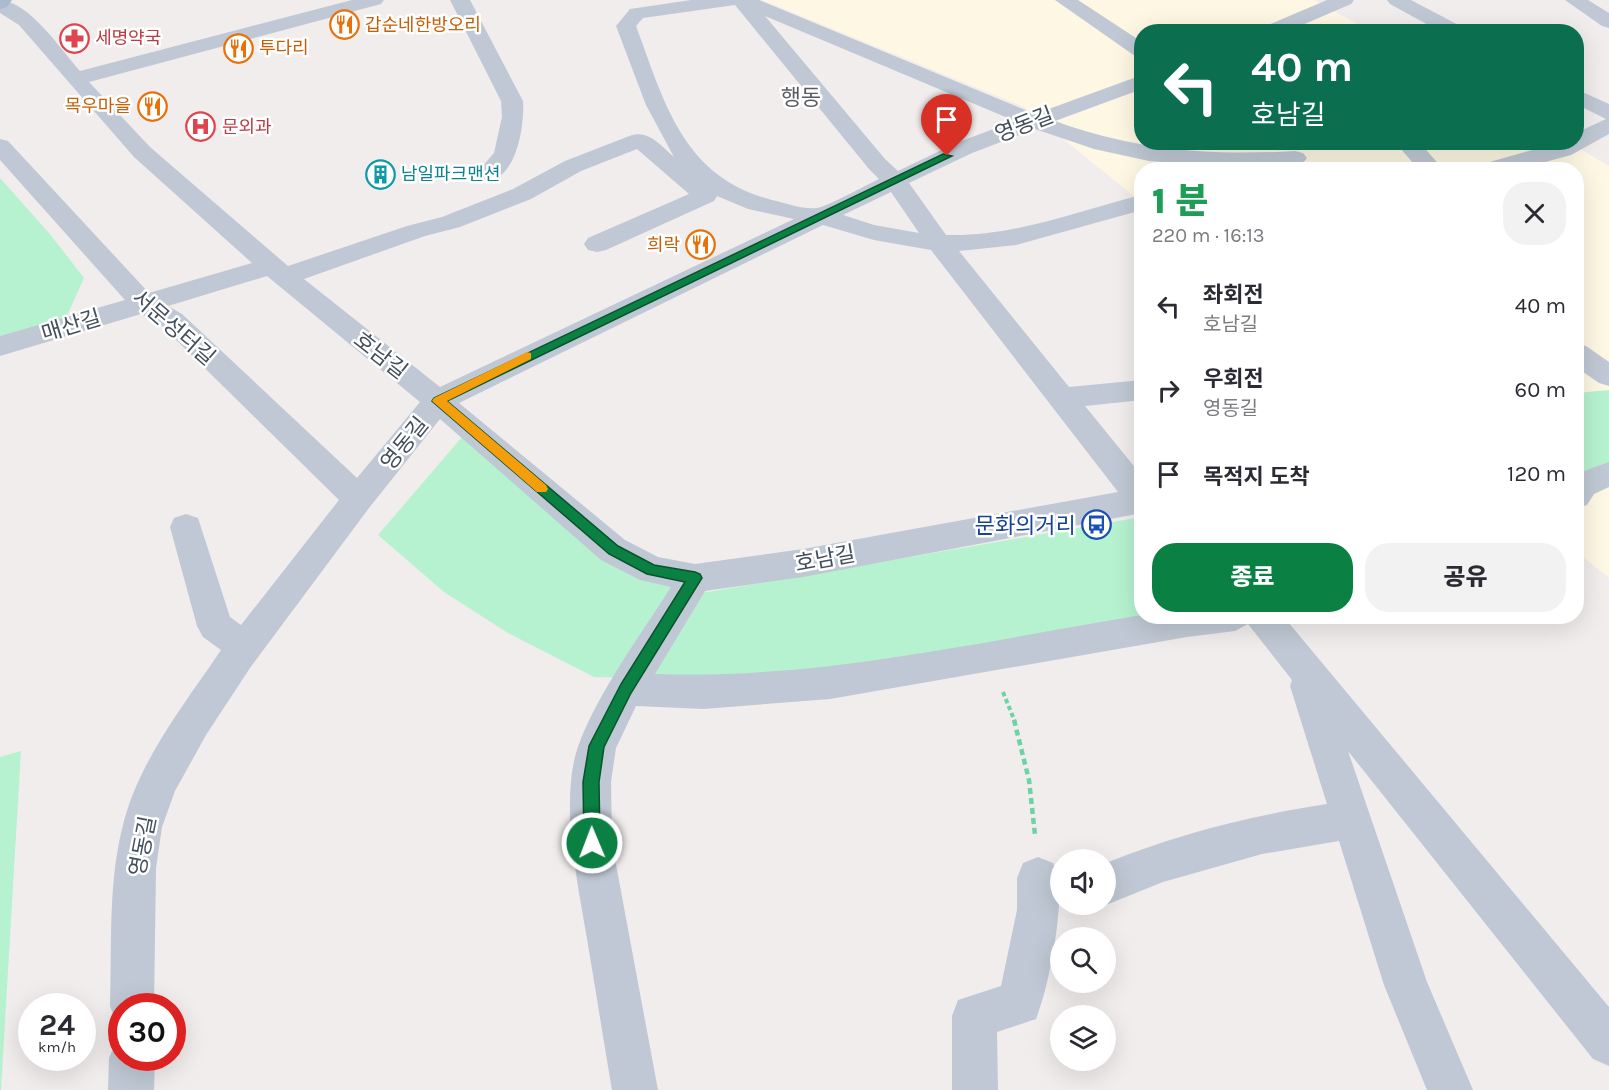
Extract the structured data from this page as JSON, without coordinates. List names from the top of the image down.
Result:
{
  "streets": {
    "street": [
      "영동길",
      "매산길",
      "서문성터길",
      "호남길"
    ]
  },
  "crossings": [
    ["영동길", "서문성터길"],
    ["영동길", "호남길"],
    ["매산길", "서문성터길"],
    ["매산길", "호남길"]
  ],
  "districts": ["행동"],
  "places": {
    "restaurant": [
      "갑순네한방오리",
      "투다리",
      "목우마을",
      "희락"
    ],
    "pharmacy": ["세명약국"],
    "hospital": ["문외과"],
    "building": ["남일파크맨션"],
    "bus stop": ["문화의거리"]
  },
  "page": {
    "turn": ["40 m", "호남길"],
    "heading": ["1 분", "220 m · 16:13"],
    "list": [
      {
        "name": "좌회전",
        "note": "호남길",
        "value": "40 m"
      },
      {
        "name": "우회전",
        "note": "영동길",
        "value": "60 m"
      },
      {
        "name": "목적지 도착",
        "value": "120 m"
      }
    ],
    "buttons": ["종료", "공유"],
    "speed": "24 km/h",
    "limit": "30"
  }
}
